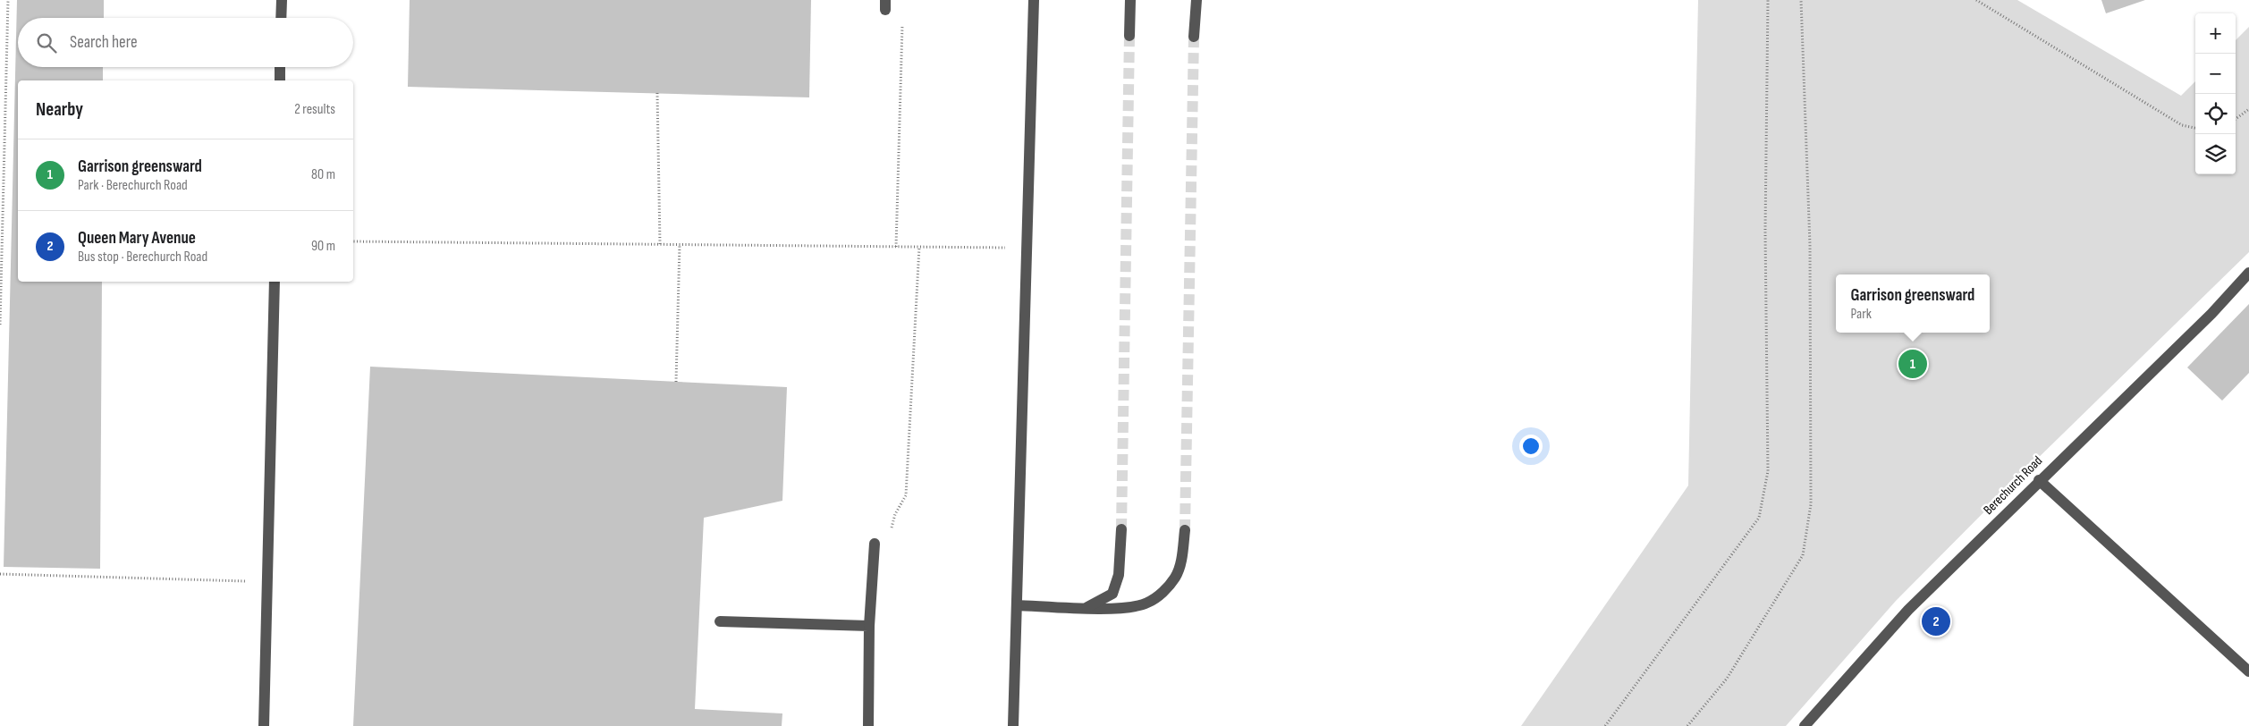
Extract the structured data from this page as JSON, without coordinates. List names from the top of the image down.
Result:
{
  "streets": {
    "street": ["Berechurch Road"]
  },
  "page": {
    "map_buttons": ["+", "−"],
    "search": "Search here",
    "heading": ["Nearby", "2 results"],
    "list": [
      {
        "mark": "1",
        "name": "Garrison greensward",
        "note": "Park · Berechurch Road",
        "value": "80 m"
      },
      {
        "mark": "2",
        "name": "Queen Mary Avenue",
        "note": "Bus stop · Berechurch Road",
        "value": "90 m"
      }
    ],
    "popup": ["Garrison greensward", "Park"],
    "pins": ["1", "2"]
  }
}
